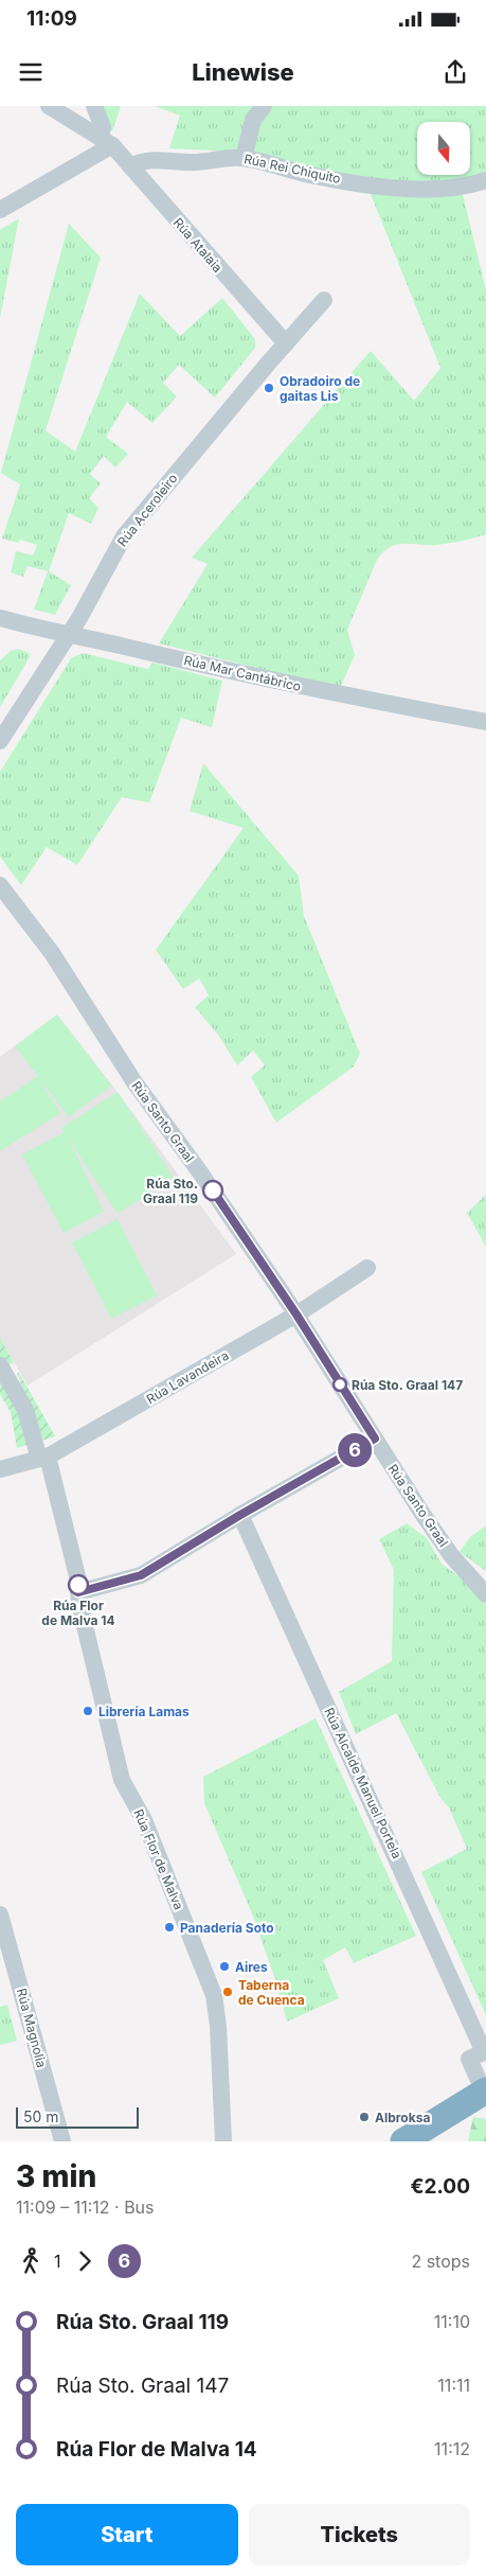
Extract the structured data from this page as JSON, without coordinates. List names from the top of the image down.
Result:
{
  "streets": {
    "street": [
      "Rúa Rei Chiquito",
      "Rúa Atalaia",
      "Rúa Aceroleiro",
      "Rúa Mar Cantábrico",
      "Rúa Santo Graal",
      "Rúa Lavandeira",
      "Rúa Alcalde Manuel Portela",
      "Rúa Flor de Malva",
      "Rúa Magnolia"
    ]
  },
  "crossings": [
    ["Rúa Rei Chiquito", "Rúa Atalaia"],
    ["Rúa Atalaia", "Rúa Aceroleiro"],
    ["Rúa Aceroleiro", "Rúa Mar Cantábrico"],
    ["Rúa Santo Graal", "Rúa Lavandeira"],
    ["Rúa Lavandeira", "Rúa Flor de Malva"]
  ],
  "places": [
    "Obradoiro de gaitas Lis",
    "Rúa Sto. Graal 119",
    "Rúa Sto. Graal 147",
    "Rúa Flor de Malva 14",
    "Librería Lamas",
    "Panadería Soto",
    "Aires",
    "Taberna de Cuenca",
    "Albroksa"
  ],
  "lines": ["bus line 6"],
  "scale_bar": "50 m",
  "north": "bottom",
  "page": {
    "status": "11:09",
    "header": "Linewise",
    "on_map": "6",
    "scale": "50 m",
    "heading": ["3 min", "11:09 – 11:12 · Bus", "€2.00"],
    "legs": ["1", "6", "2 stops"],
    "list": [
      {
        "name": "Rúa Sto. Graal 119",
        "value": "11:10"
      },
      {
        "name": "Rúa Sto. Graal 147",
        "value": "11:11"
      },
      {
        "name": "Rúa Flor de Malva 14",
        "value": "11:12"
      }
    ],
    "buttons": ["Start", "Tickets"]
  }
}
